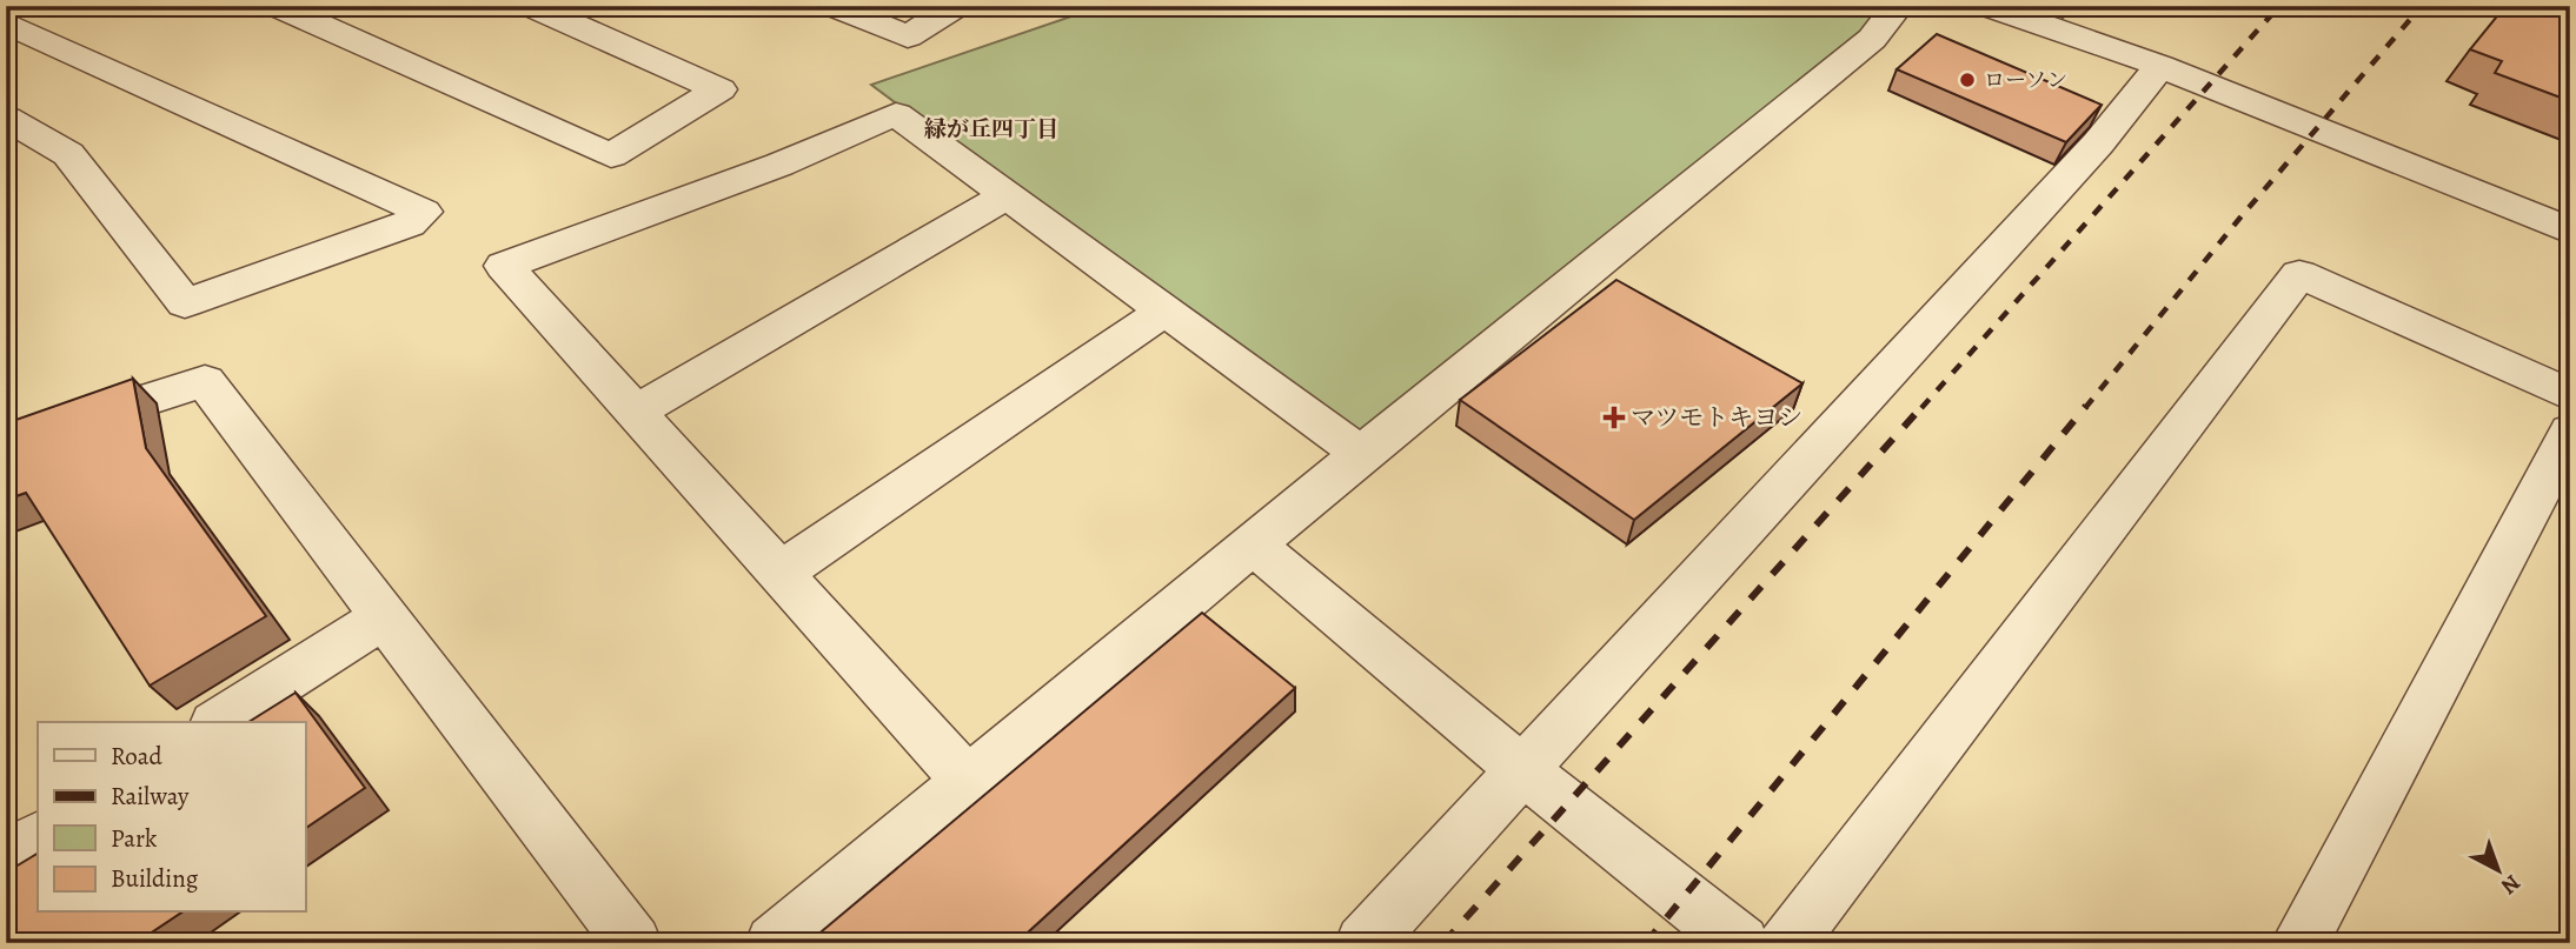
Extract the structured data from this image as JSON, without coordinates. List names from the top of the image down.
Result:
{
  "districts": ["緑が丘四丁目"],
  "places": {
    "other": ["ローソン"],
    "health": ["マツモトキヨシ"]
  },
  "legend": [
    "Road",
    "Railway",
    "Park",
    "Building"
  ],
  "north": "bottom right"
}
